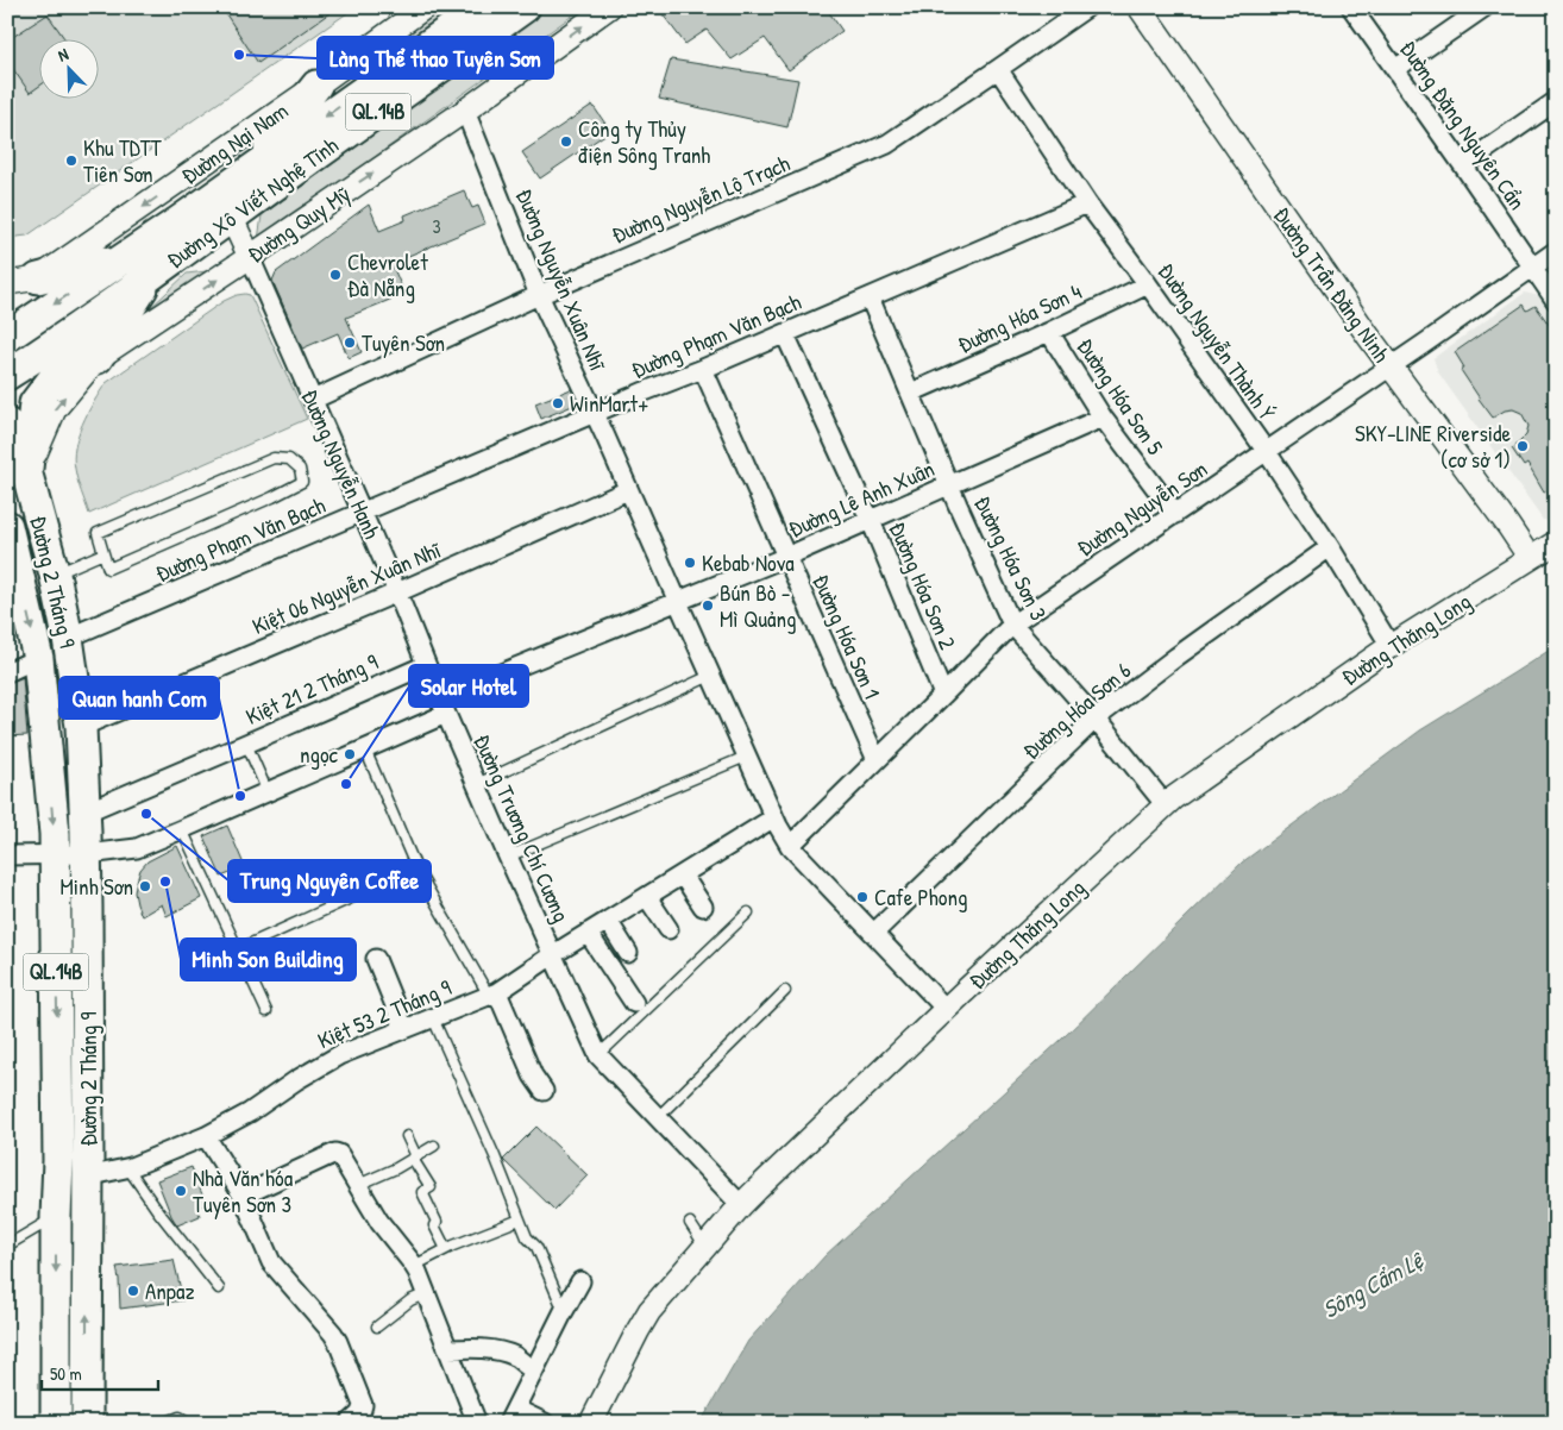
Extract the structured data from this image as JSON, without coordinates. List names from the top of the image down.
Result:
{
  "streets": {
    "highway": ["QL.14B", "Đường Xô Viết Nghệ Tĩnh", "Đường 2 Tháng 9"],
    "street": [
      "Đường Đặng Nguyên Cẩn",
      "Đường Nại Nam",
      "Đường Nguyễn Lộ Trạch",
      "Đường Quy Mỹ",
      "Đường Nguyễn Xuân Nhĩ",
      "Đường Trần Đăng Ninh",
      "Đường Hóa Sơn 4",
      "Đường Phạm Văn Bạch",
      "Đường Nguyễn Thành Ý",
      "Đường Hóa Sơn 5",
      "Đường Nguyễn Hanh",
      "Đường Lê Anh Xuân",
      "Đường Nguyễn Sơn",
      "Đường Hóa Sơn 3",
      "Đường Hóa Sơn 2",
      "Kiệt 06 Nguyễn Xuân Nhĩ",
      "Đường Hóa Sơn 1",
      "Đường Thăng Long",
      "Kiệt 21 2 Tháng 9",
      "Đường Hóa Sơn 6",
      "Đường Trương Chí Cương",
      "Kiệt 53 2 Tháng 9"
    ]
  },
  "crossings": [
    ["Đường Đặng Nguyên Cẩn", "Đường Nguyễn Sơn"],
    ["Đường Nguyễn Lộ Trạch", "Đường Nguyễn Xuân Nhĩ"],
    ["Đường Nguyễn Lộ Trạch", "Đường Nguyễn Thành Ý"],
    ["Đường Nguyễn Lộ Trạch", "Đường Nguyễn Hanh"],
    ["Đường Xô Viết Nghệ Tĩnh", "Đường Nguyễn Hanh"],
    ["Đường Quy Mỹ", "Đường Nguyễn Xuân Nhĩ"],
    ["Đường Quy Mỹ", "Đường Nguyễn Hanh"],
    ["Đường Quy Mỹ", "Đường 2 Tháng 9"],
    ["Đường Nguyễn Xuân Nhĩ", "Đường Phạm Văn Bạch"],
    ["Đường Nguyễn Xuân Nhĩ", "Đường Lê Anh Xuân"],
    ["Đường Nguyễn Xuân Nhĩ", "Đường Nguyễn Sơn"],
    ["Đường Nguyễn Xuân Nhĩ", "Kiệt 06 Nguyễn Xuân Nhĩ"],
    ["Đường Nguyễn Xuân Nhĩ", "Đường Thăng Long"],
    ["Đường Nguyễn Xuân Nhĩ", "Đường Hóa Sơn 6"],
    ["Đường Nguyễn Xuân Nhĩ", "Kiệt 53 2 Tháng 9"],
    ["Đường Trần Đăng Ninh", "Đường Nguyễn Sơn"],
    ["Đường Trần Đăng Ninh", "Đường Thăng Long"],
    ["Đường Hóa Sơn 4", "Đường Nguyễn Thành Ý"],
    ["Đường Hóa Sơn 4", "Đường Hóa Sơn 5"],
    ["Đường Hóa Sơn 4", "Đường Hóa Sơn 3"],
    ["Đường Phạm Văn Bạch", "Đường Nguyễn Thành Ý"],
    ["Đường Phạm Văn Bạch", "Đường Nguyễn Hanh"],
    ["Đường Phạm Văn Bạch", "Đường Hóa Sơn 3"],
    ["Đường Phạm Văn Bạch", "Đường 2 Tháng 9"],
    ["Đường Phạm Văn Bạch", "Đường Hóa Sơn 2"],
    ["Đường Phạm Văn Bạch", "Đường Hóa Sơn 1"],
    ["Đường Nguyễn Thành Ý", "Đường Nguyễn Sơn"],
    ["Đường Nguyễn Thành Ý", "Đường Thăng Long"],
    ["Đường Nguyễn Thành Ý", "Đường Hóa Sơn 6"],
    ["Đường Hóa Sơn 5", "Đường Lê Anh Xuân"],
    ["Đường Hóa Sơn 5", "Đường Nguyễn Sơn"],
    ["Đường Nguyễn Hanh", "Đường Lê Anh Xuân"],
    ["Đường Nguyễn Hanh", "Kiệt 06 Nguyễn Xuân Nhĩ"],
    ["Đường Nguyễn Hanh", "Kiệt 21 2 Tháng 9"],
    ["Đường Nguyễn Hanh", "Đường Trương Chí Cương"],
    ["Đường Lê Anh Xuân", "Đường Hóa Sơn 3"],
    ["Đường Lê Anh Xuân", "Đường Hóa Sơn 2"],
    ["Đường Lê Anh Xuân", "Đường Hóa Sơn 1"],
    ["Đường Lê Anh Xuân", "Đường Trương Chí Cương"],
    ["Đường Nguyễn Sơn", "Đường Hóa Sơn 3"],
    ["Đường Nguyễn Sơn", "Đường Hóa Sơn 2"],
    ["Đường Nguyễn Sơn", "Đường Hóa Sơn 1"],
    ["Đường Hóa Sơn 3", "Đường Thăng Long"],
    ["Đường Hóa Sơn 3", "Đường Hóa Sơn 6"],
    ["Đường 2 Tháng 9", "Kiệt 06 Nguyễn Xuân Nhĩ"],
    ["Đường 2 Tháng 9", "Kiệt 21 2 Tháng 9"],
    ["Đường 2 Tháng 9", "Kiệt 53 2 Tháng 9"],
    ["Đường Thăng Long", "Đường Trương Chí Cương"],
    ["Đường Trương Chí Cương", "Kiệt 53 2 Tháng 9"]
  ],
  "one_way": ["Đường Nại Nam", "Đường Quy Mỹ"],
  "water": ["Sông Cẩm Lệ"],
  "places": [
    "Làng Thể thao Tuyên Sơn",
    "Công ty Thủy điện Sông Tranh",
    "Khu TDTT Tiên Sơn",
    "Chevrolet Đà Nẵng",
    "Tuyên Sơn",
    "WinMart+",
    "SKY-LINE Riverside (cơ sở 1)",
    "Kebab Nova",
    "Bún Bò - Mì Quảng",
    "ngọc",
    "Solar Hotel",
    "Quan hanh Com",
    "Trung Nguyên Coffee",
    "Minh Son Building",
    "Minh Sơn",
    "Cafe Phong",
    "Nhà Văn hóa Tuyên Sơn 3",
    "Anpaz"
  ],
  "house_numbers": ["3"],
  "scale_bar": "50 m",
  "north": "top left"
}
